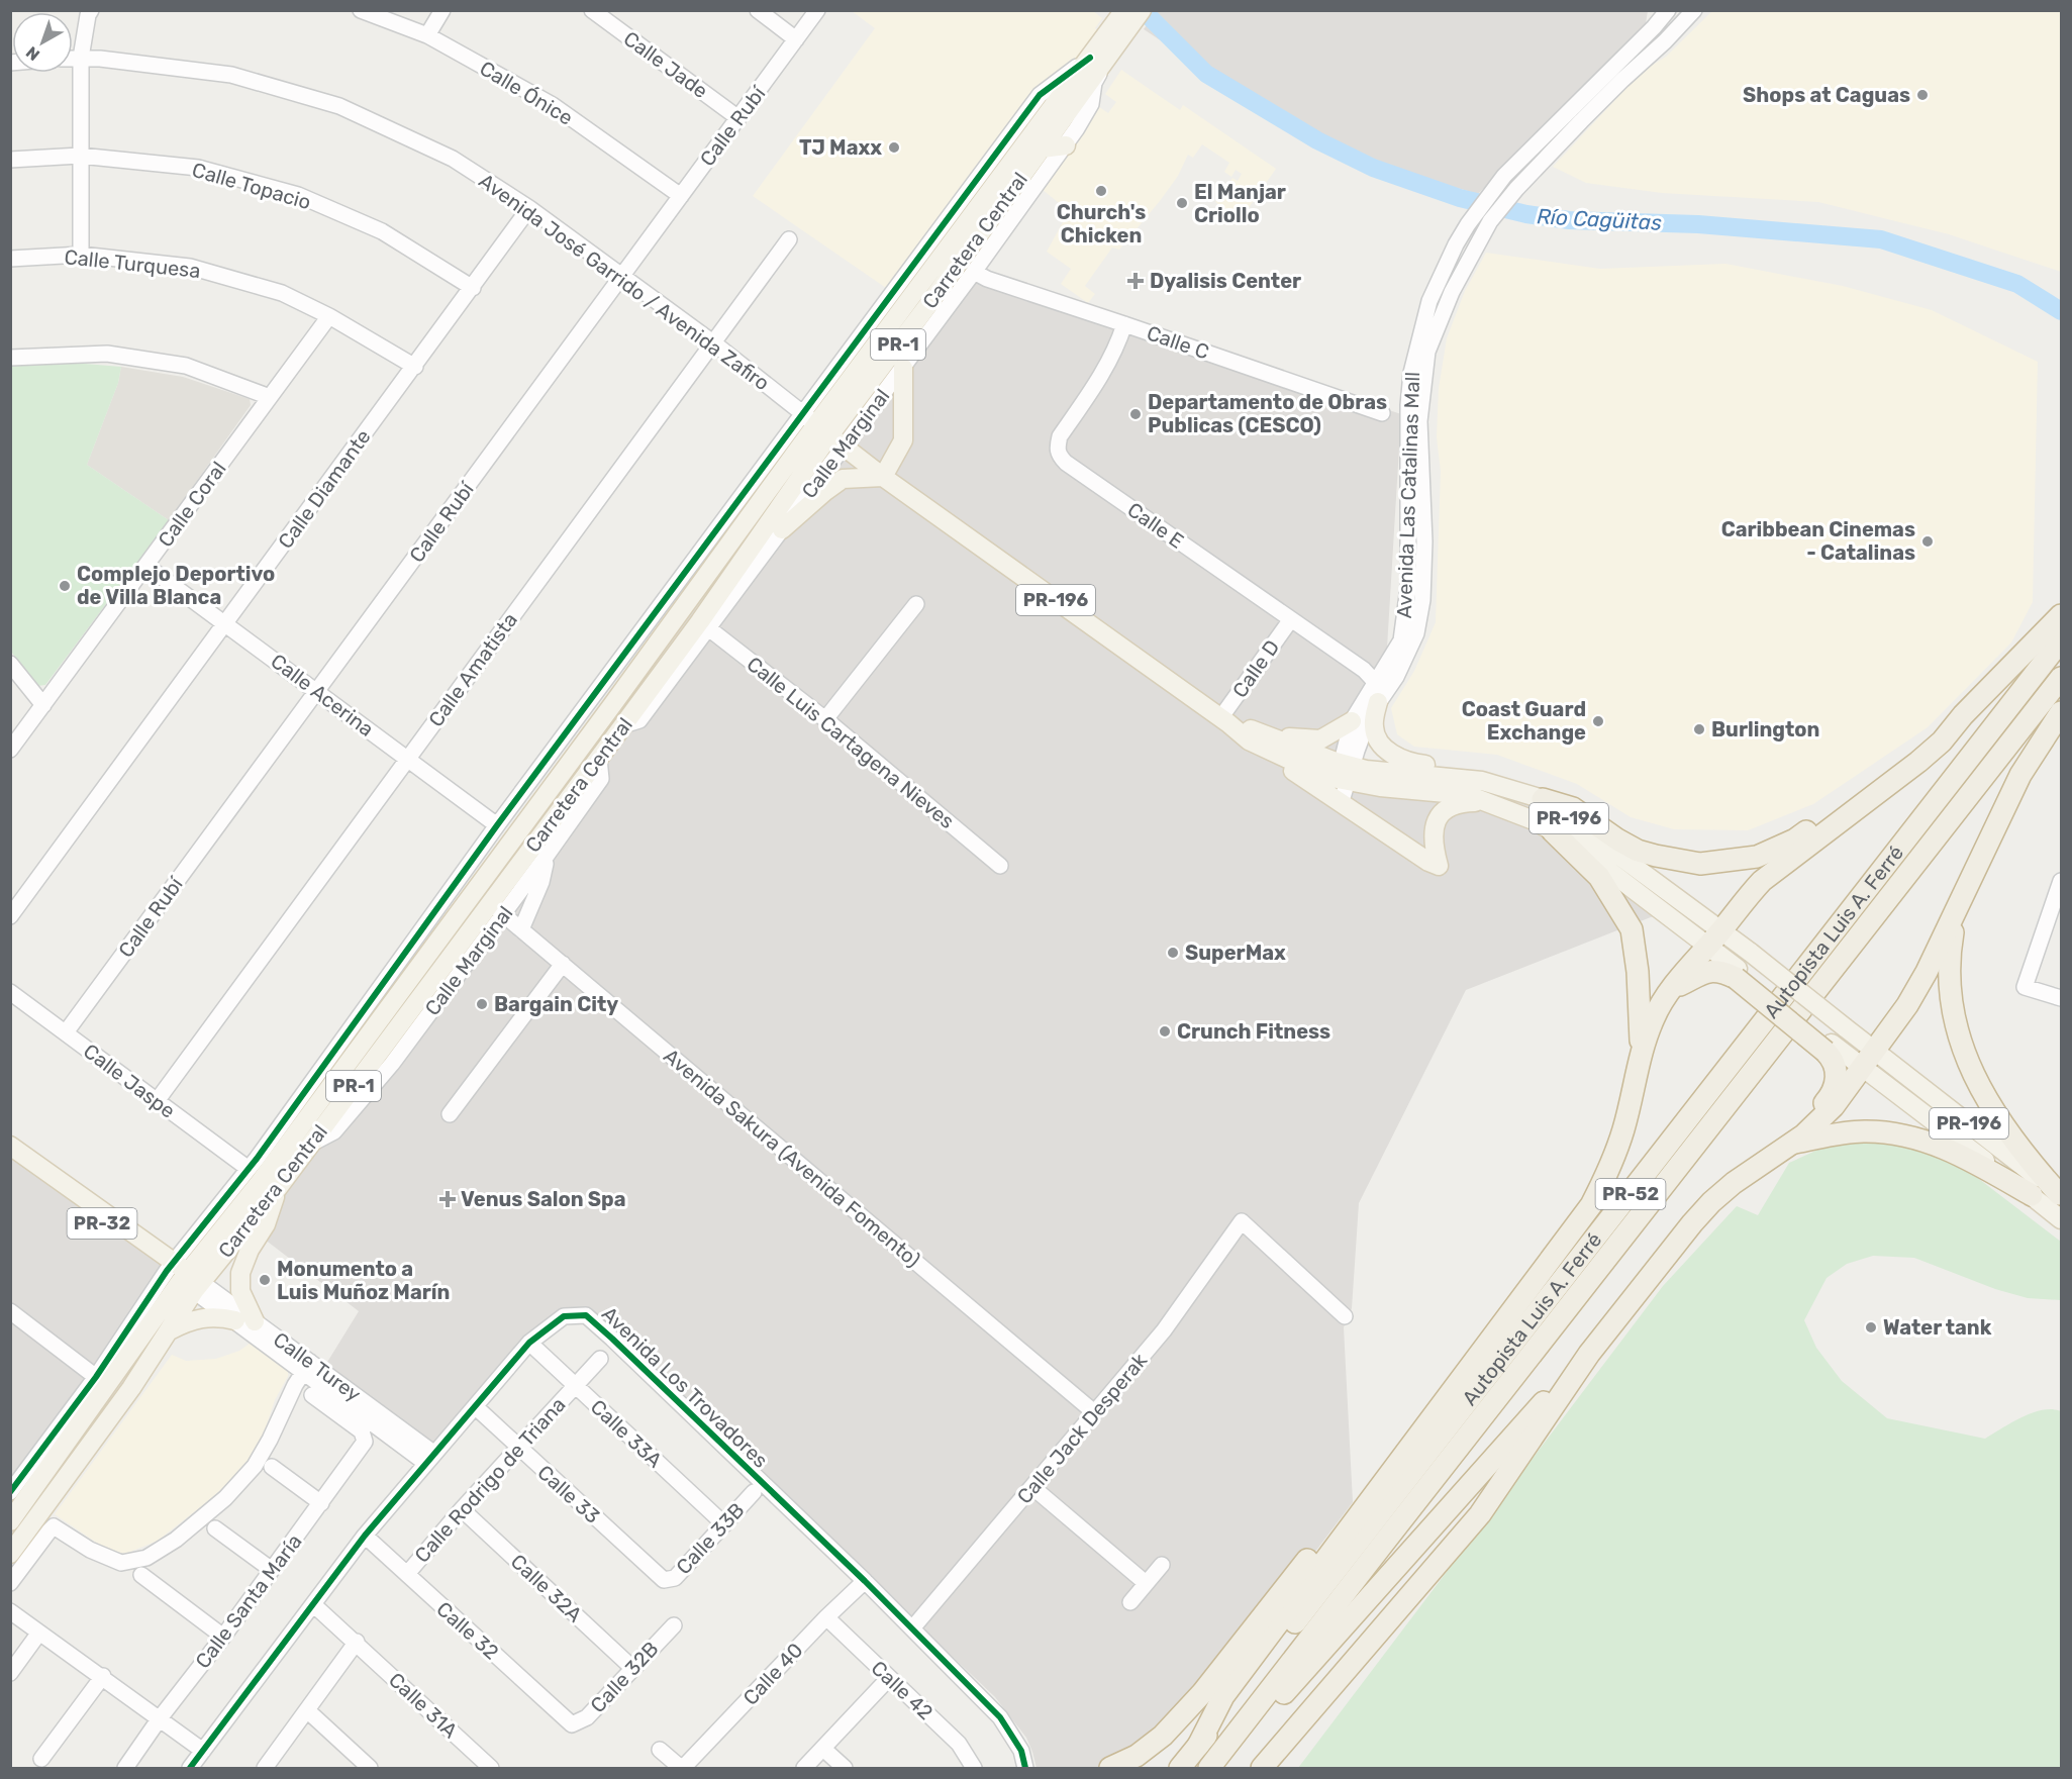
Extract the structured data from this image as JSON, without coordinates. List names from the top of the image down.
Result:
{
  "streets": {
    "highway": ["Autopista Luis A. Ferré", "PR-52"],
    "main road": [
      "Carretera Central",
      "Avenida José Garrido / Avenida Zafiro",
      "PR-1",
      "PR-196"
    ],
    "street": [
      "Calle Jade",
      "Calle Ónice",
      "Calle Rubí",
      "Calle Topacio",
      "Calle Turquesa",
      "Calle C",
      "Calle Marginal",
      "Calle Diamante",
      "Avenida Las Catalinas Mall",
      "Calle Coral",
      "Calle E",
      "Calle D",
      "Calle Amatista",
      "Calle Acerina",
      "Calle Luis Cartagena Nieves",
      "Calle Jaspe",
      "Avenida Sakura (Avenida Fomento)",
      "Calle Turey",
      "Avenida Los Trovadores",
      "Calle Jack Desperak",
      "Calle 33A",
      "Calle Rodrigo de Triana",
      "Calle 33",
      "Calle 33B",
      "Calle 32A",
      "Calle Santa María",
      "Calle 32",
      "Calle 40",
      "Calle 32B",
      "Calle 42",
      "Calle 31A"
    ]
  },
  "crossings": [
    ["Calle Jade", "Calle Rubí"],
    ["Calle Ónice", "Calle Rubí"],
    ["Calle Rubí", "Avenida José Garrido / Avenida Zafiro"],
    ["Calle Rubí", "Calle Acerina"],
    ["Calle Rubí", "Calle Jaspe"],
    ["Calle Topacio", "Calle Diamante"],
    ["Carretera Central", "Avenida José Garrido / Avenida Zafiro"],
    ["Carretera Central", "Calle Marginal"],
    ["Carretera Central", "Calle Luis Cartagena Nieves"],
    ["Carretera Central", "Avenida Sakura (Avenida Fomento)"],
    ["Carretera Central", "Calle Turey"],
    ["Calle Turquesa", "Calle Diamante"],
    ["Calle Turquesa", "Calle Coral"],
    ["Avenida José Garrido / Avenida Zafiro", "Calle Marginal"],
    ["Avenida José Garrido / Avenida Zafiro", "Calle Diamante"],
    ["Avenida José Garrido / Avenida Zafiro", "Avenida Las Catalinas Mall"],
    ["Avenida José Garrido / Avenida Zafiro", "Calle D"],
    ["Avenida José Garrido / Avenida Zafiro", "Calle Amatista"],
    ["Calle C", "Calle Marginal"],
    ["Calle C", "Calle E"],
    ["Calle Marginal", "Calle Luis Cartagena Nieves"],
    ["Calle Marginal", "Avenida Sakura (Avenida Fomento)"],
    ["Calle Diamante", "Calle Acerina"],
    ["Avenida Las Catalinas Mall", "Calle E"],
    ["Calle Coral", "Calle Acerina"],
    ["Calle E", "Calle D"],
    ["Calle Amatista", "Calle Acerina"],
    ["Calle Amatista", "Calle Jaspe"],
    ["Avenida Sakura (Avenida Fomento)", "Calle Jack Desperak"],
    ["Calle Turey", "Avenida Los Trovadores"],
    ["Avenida Los Trovadores", "Calle Jack Desperak"],
    ["Avenida Los Trovadores", "Calle 33A"],
    ["Avenida Los Trovadores", "Calle 33"],
    ["Avenida Los Trovadores", "Calle 32"],
    ["Avenida Los Trovadores", "Calle 40"],
    ["Avenida Los Trovadores", "Calle 31A"],
    ["Calle 33A", "Calle Rodrigo de Triana"],
    ["Calle 33A", "Calle 33B"],
    ["Calle Rodrigo de Triana", "Calle 33"],
    ["Calle Rodrigo de Triana", "Calle 32A"],
    ["Calle Rodrigo de Triana", "Calle 32"],
    ["Calle 33", "Calle 33B"],
    ["Calle 32A", "Calle 32B"],
    ["Calle 32", "Calle 32B"],
    ["Calle 40", "Calle 42"]
  ],
  "water": ["Río Cagüitas"],
  "places": {
    "other": [
      "Shops at Caguas",
      "TJ Maxx",
      "Church's Chicken",
      "El Manjar Criollo",
      "Departamento de Obras Publicas (CESCO)",
      "Caribbean Cinemas - Catalinas",
      "Complejo Deportivo de Villa Blanca",
      "Coast Guard Exchange",
      "Burlington",
      "SuperMax",
      "Bargain City",
      "Crunch Fitness",
      "Monumento a Luis Muñoz Marín",
      "Water tank"
    ],
    "health": ["Dyalisis Center", "Venus Salon Spa"]
  },
  "north": "bottom left"
}
